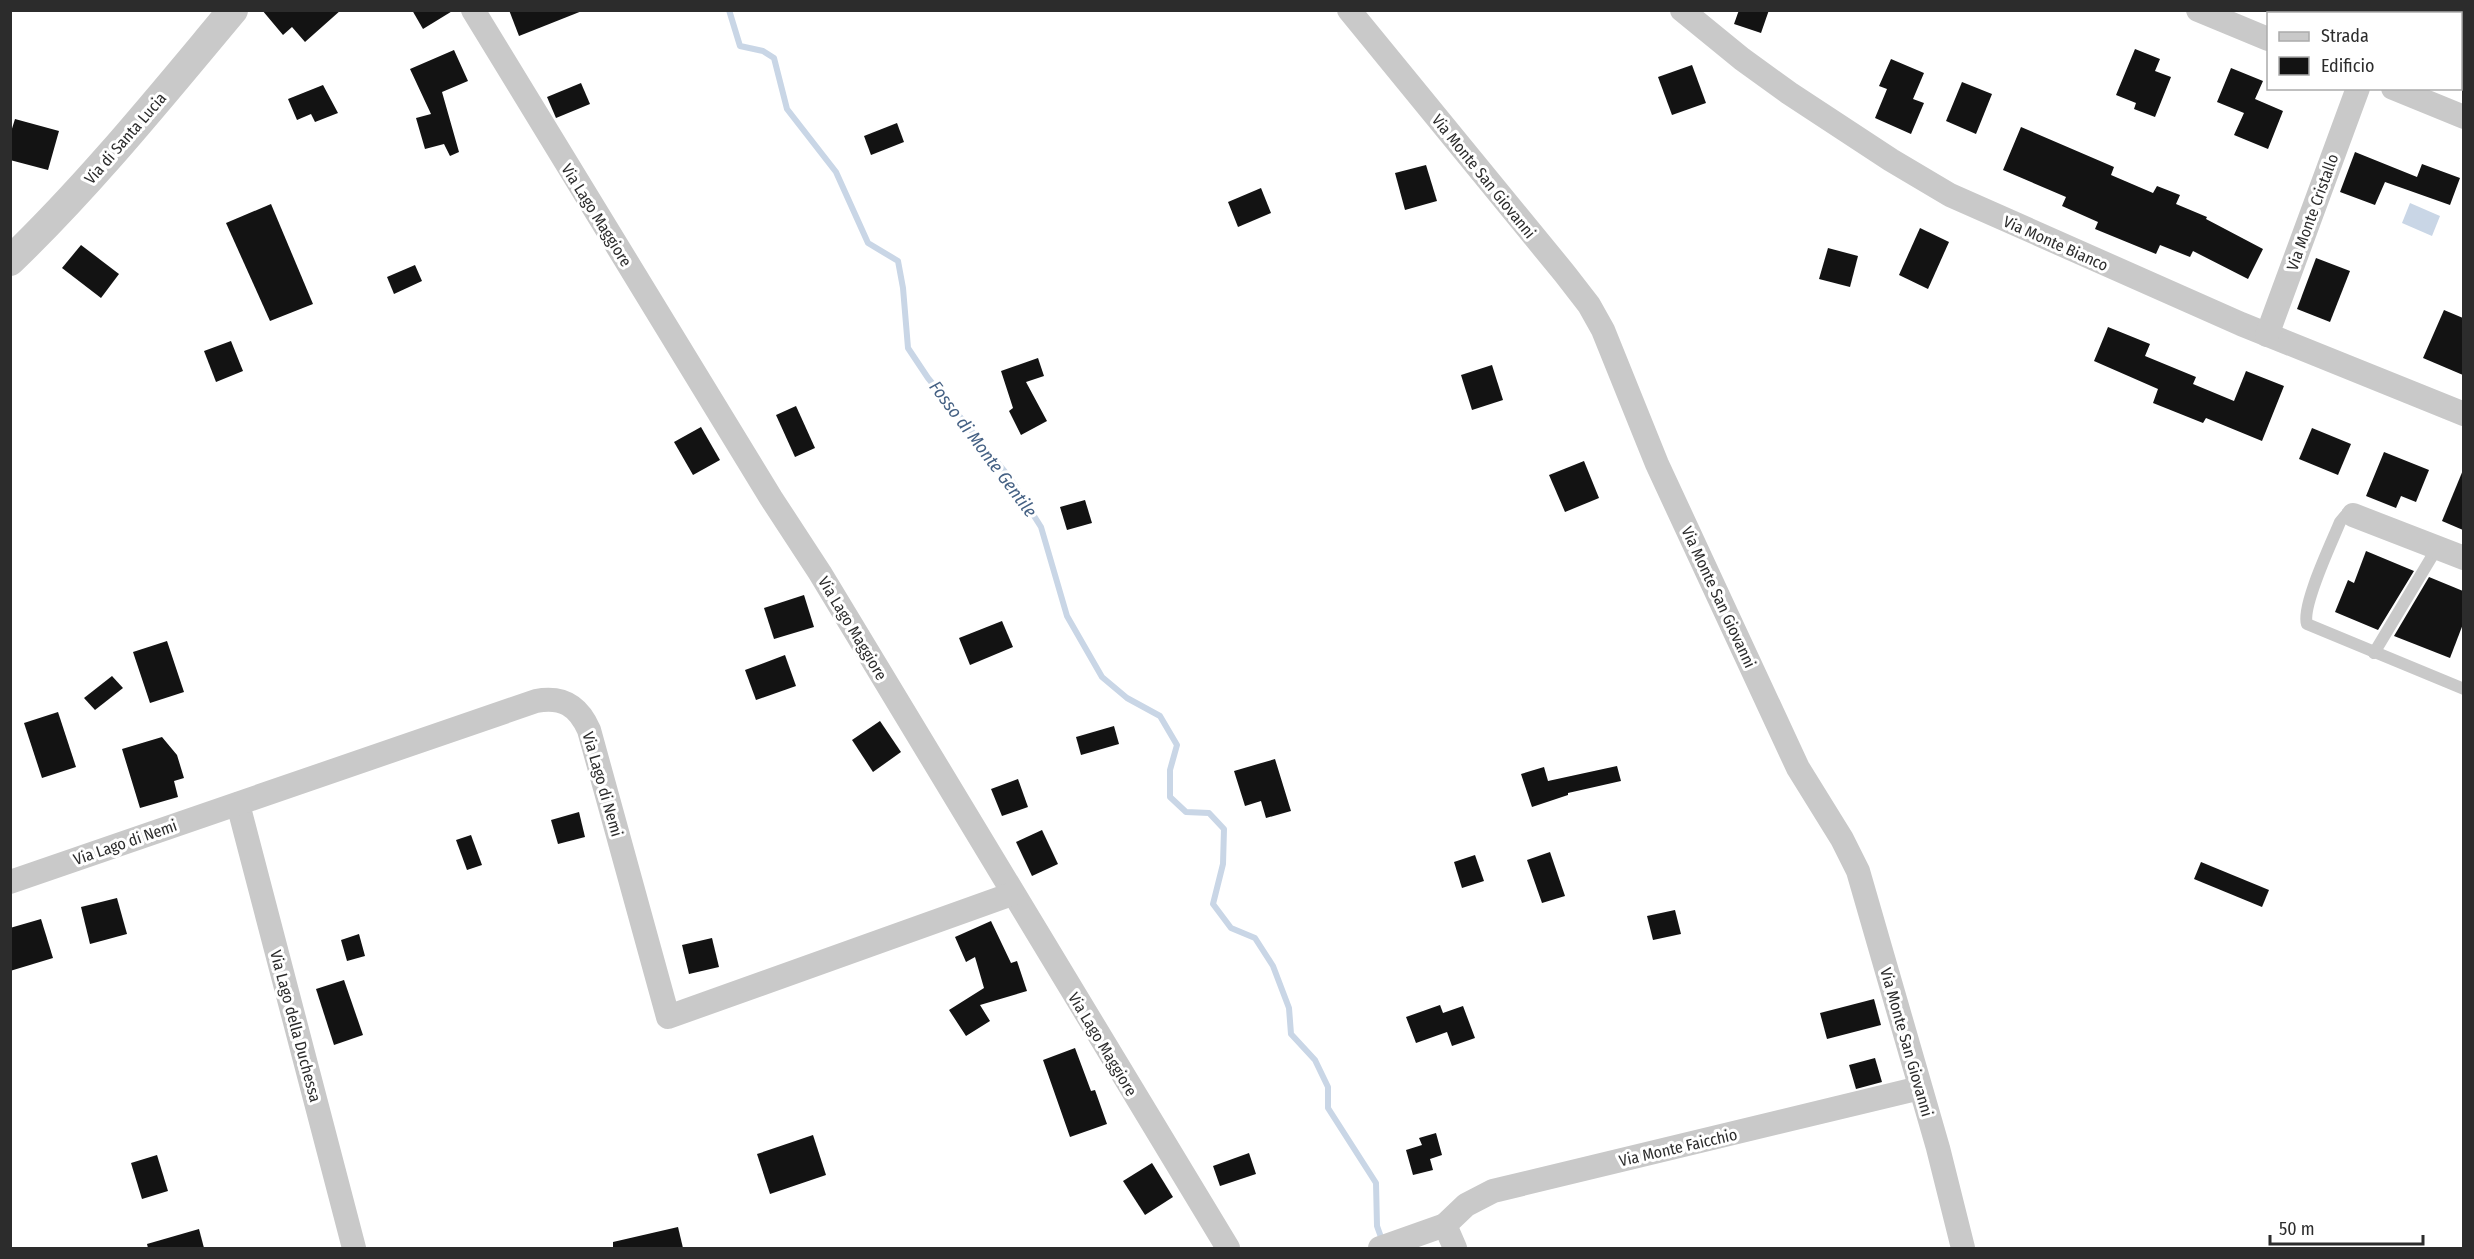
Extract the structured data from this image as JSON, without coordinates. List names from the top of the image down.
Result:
{
  "streets": {
    "street": [
      "Via di Santa Lucia",
      "Via Monte San Giovanni",
      "Via Monte Cristallo",
      "Via Lago Maggiore",
      "Via Monte Bianco",
      "Via Lago di Nemi",
      "Via Lago della Duchessa",
      "Via Monte Faicchio"
    ]
  },
  "crossings": [
    ["Via Monte San Giovanni", "Via Monte Faicchio"],
    ["Via Monte Cristallo", "Via Monte Bianco"],
    ["Via Lago Maggiore", "Via Lago di Nemi"],
    ["Via Lago di Nemi", "Via Lago della Duchessa"]
  ],
  "water": ["Fosso di Monte Gentile"],
  "legend": ["Strada", "Edificio"],
  "scale_bar": "50 m"
}
